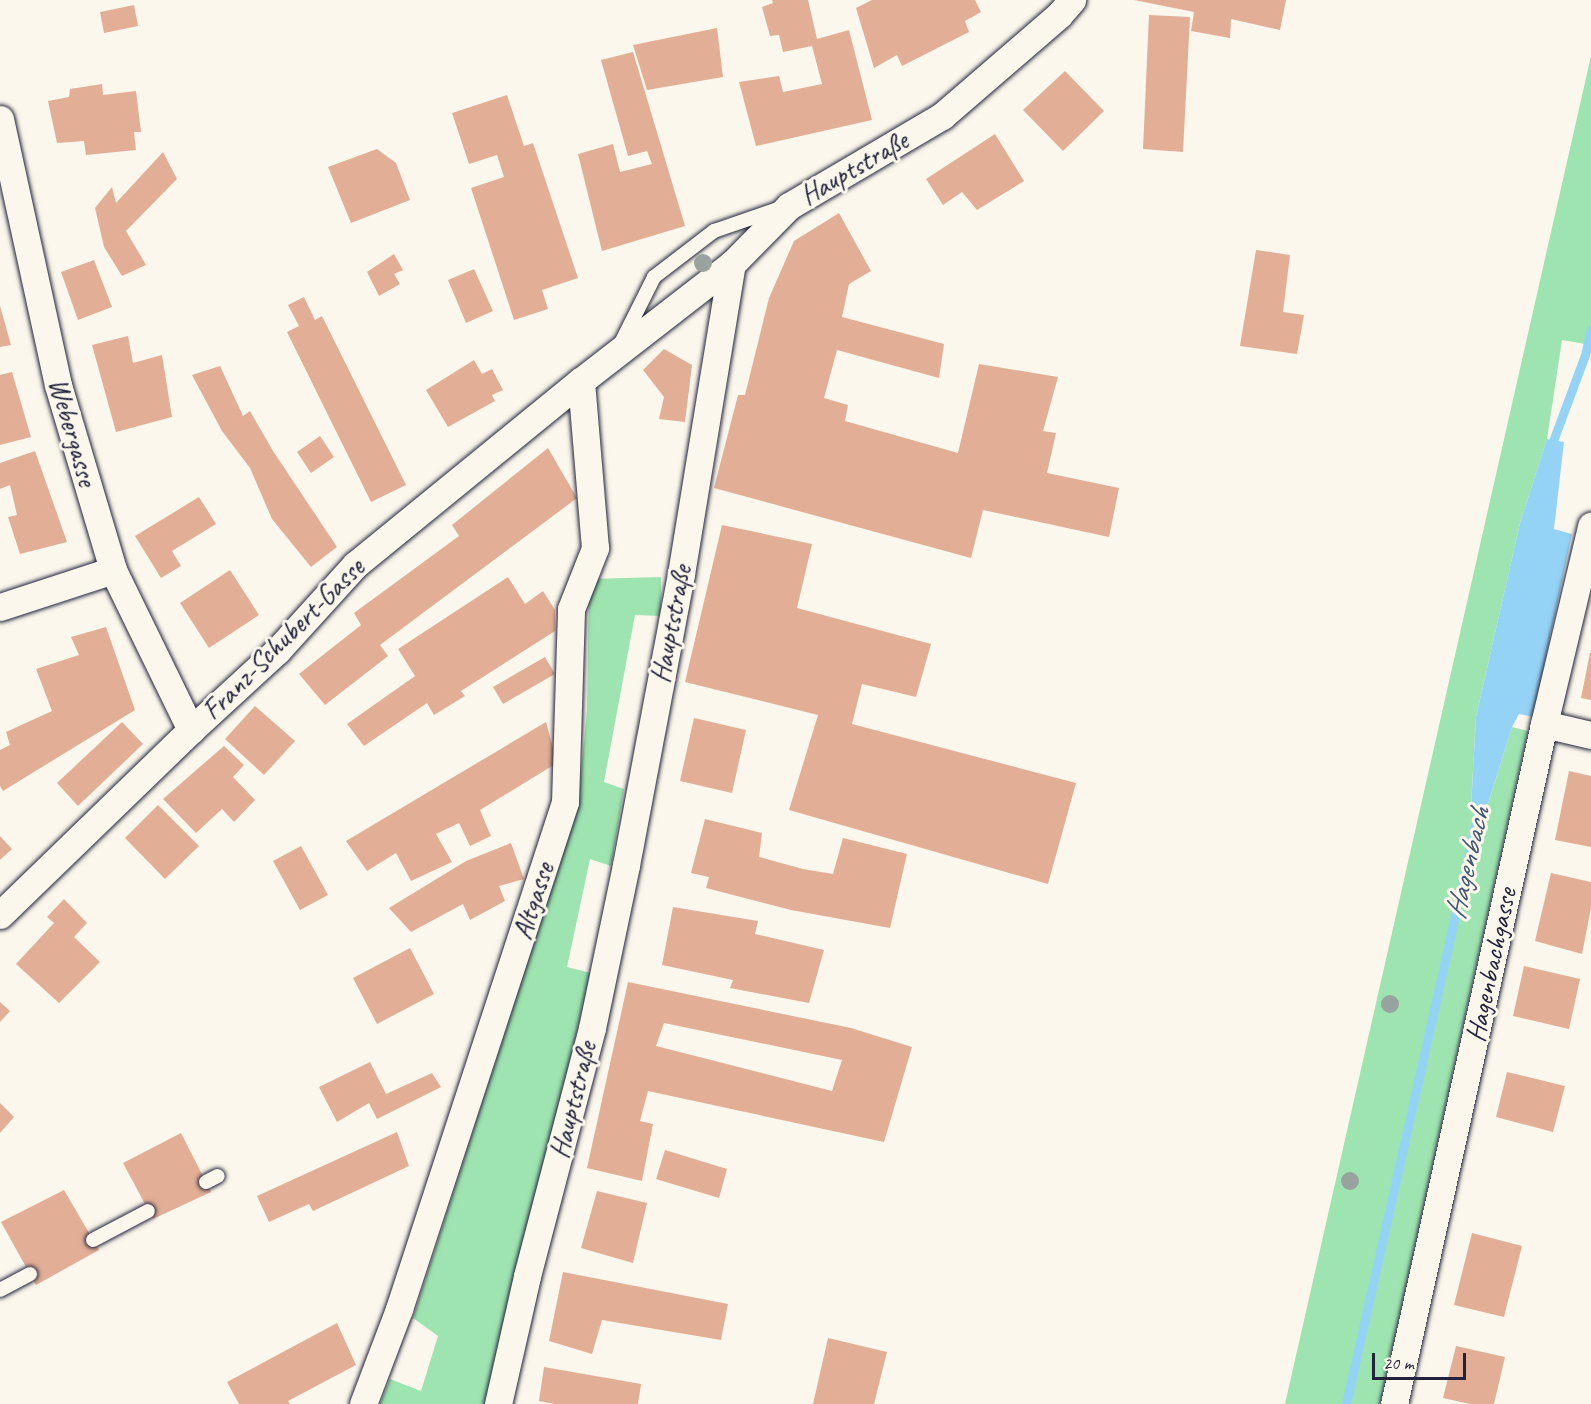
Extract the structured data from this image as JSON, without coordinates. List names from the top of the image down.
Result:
{
  "streets": {
    "street": [
      "Hauptstraße",
      "Webergasse",
      "Franz-Schubert-Gasse",
      "Altgasse",
      "Hagenbachgasse"
    ]
  },
  "crossings": [
    ["Hauptstraße", "Franz-Schubert-Gasse"],
    ["Webergasse", "Franz-Schubert-Gasse"],
    ["Franz-Schubert-Gasse", "Altgasse"]
  ],
  "water": ["Hagenbach"],
  "scale_bar": "20 m"
}
